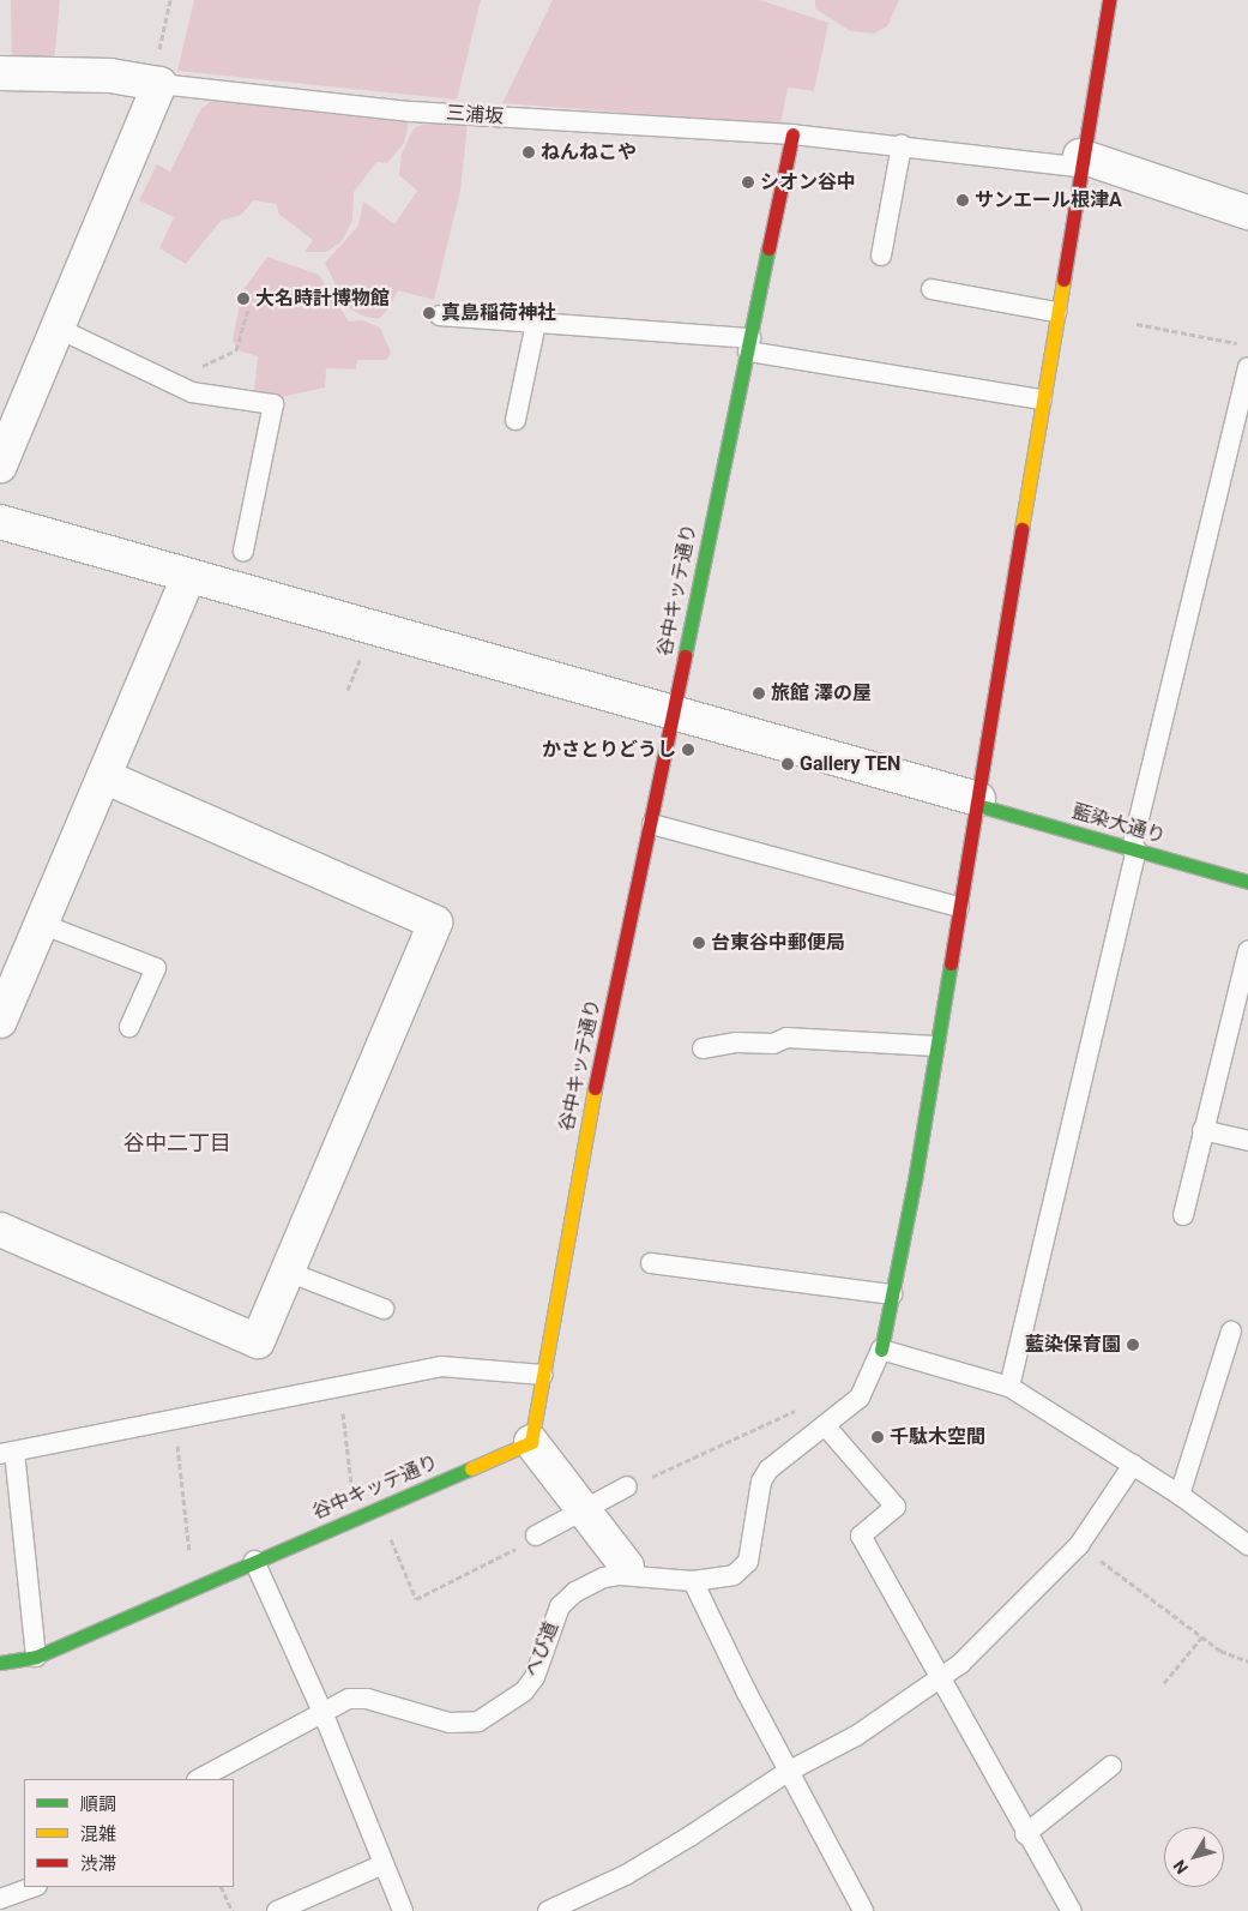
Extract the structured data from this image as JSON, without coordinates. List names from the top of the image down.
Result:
{
  "streets": {
    "street": ["谷中キッテ通り", "藍染大通り"],
    "lane": ["三浦坂", "へび道"]
  },
  "crossings": [
    ["三浦坂", "谷中キッテ通り"]
  ],
  "districts": ["谷中二丁目"],
  "places": [
    "ねんねこや",
    "シオン谷中",
    "サンエール根津A",
    "大名時計博物館",
    "真島稲荷神社",
    "旅館 澤の屋",
    "かさとりどうし",
    "Gallery TEN",
    "台東谷中郵便局",
    "藍染保育園",
    "千駄木空間"
  ],
  "legend": ["順調", "混雑", "渋滞"],
  "north": "bottom left"
}
